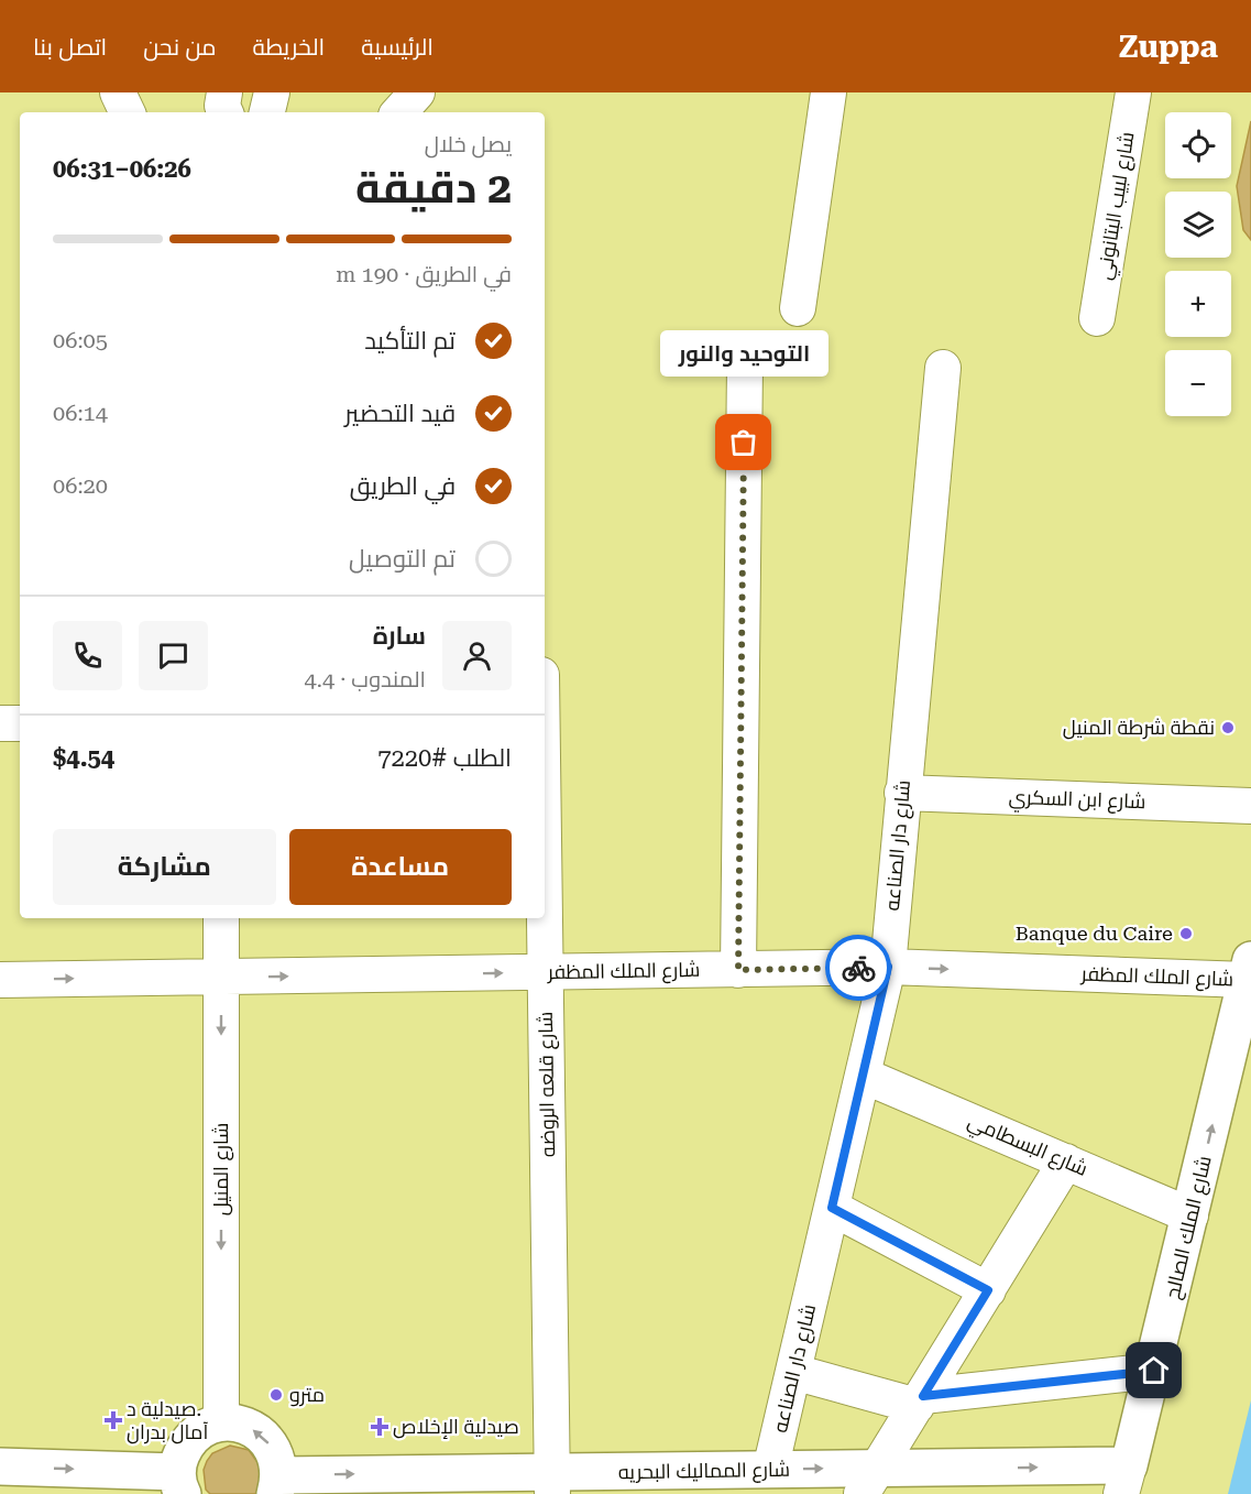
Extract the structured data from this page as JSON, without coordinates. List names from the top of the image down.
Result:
{
  "streets": {
    "main road": ["شارع الملك الصالح", "شارع المماليك البحريه"],
    "street": [
      "شارع لبيب البتانوني",
      "شارع ابن السكري",
      "شارع دار الصناعه",
      "شارع الملك المظفر",
      "شارع قلعه الروضه",
      "شارع البسطامي",
      "شارع المنيل"
    ]
  },
  "crossings": [
    ["شارع ابن السكري", "شارع دار الصناعه"],
    ["شارع دار الصناعه", "شارع الملك المظفر"],
    ["شارع دار الصناعه", "شارع البسطامي"],
    ["شارع دار الصناعه", "شارع المماليك البحريه"],
    ["شارع الملك المظفر", "شارع قلعه الروضه"],
    ["شارع الملك المظفر", "شارع المنيل"],
    ["شارع الملك المظفر", "شارع الملك الصالح"],
    ["شارع قلعه الروضه", "شارع المماليك البحريه"],
    ["شارع البسطامي", "شارع الملك الصالح"],
    ["شارع الملك الصالح", "شارع المماليك البحريه"]
  ],
  "one_way": [
    "شارع الملك المظفر",
    "شارع المنيل",
    "شارع الملك الصالح",
    "شارع المماليك البحريه"
  ],
  "places": {
    "other": [
      "التوحيد والنور",
      "نقطة شرطة المنيل",
      "Banque du Caire",
      "مترو"
    ],
    "health": ["صيدلية د. آمال بدران", "صيدلية الإخلاص"]
  },
  "page": {
    "header": "Zuppa",
    "nav": [
      "الرئيسية",
      "الخريطة",
      "من نحن",
      "اتصل بنا"
    ],
    "map_buttons": ["+", "−"],
    "heading": ["2 دقيقة", "يصل خلال", "06:26–06:31"],
    "panel": [
      "سارة",
      "المندوب · 4.4",
      "الطلب #7220",
      "$4.54"
    ],
    "bar": "في الطريق · 190 m",
    "list": [
      ["تم التأكيد", "06:05"],
      ["قيد التحضير", "06:14"],
      ["في الطريق", "06:20"],
      "تم التوصيل"
    ],
    "bubble": "التوحيد والنور",
    "buttons": ["مساعدة", "مشاركة"]
  }
}
